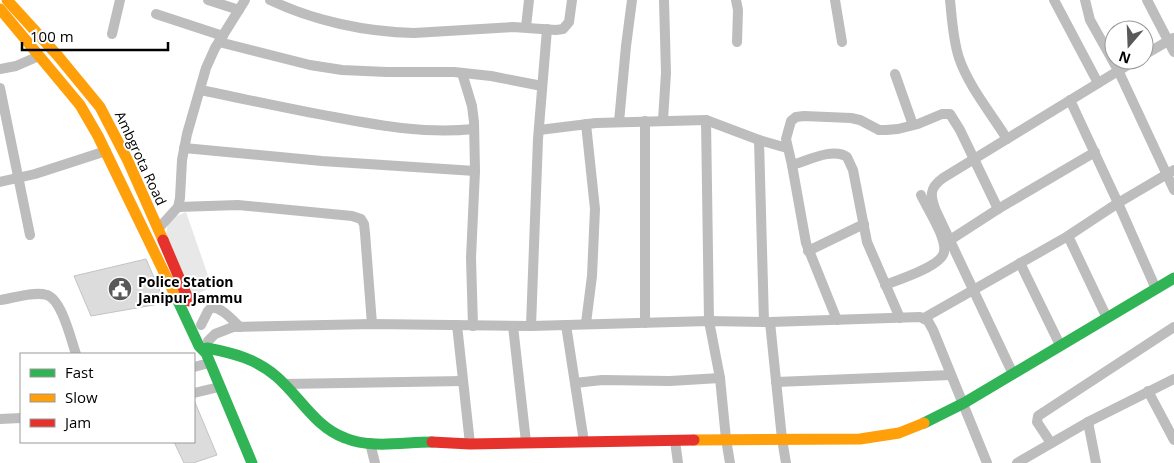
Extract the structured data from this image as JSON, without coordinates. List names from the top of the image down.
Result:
{
  "streets": {
    "street": ["Ambgrota Road"]
  },
  "places": {
    "public building": ["Police Station Janipur Jammu"]
  },
  "legend": ["Fast", "Slow", "Jam"],
  "scale_bar": "100 m",
  "north": "bottom"
}
